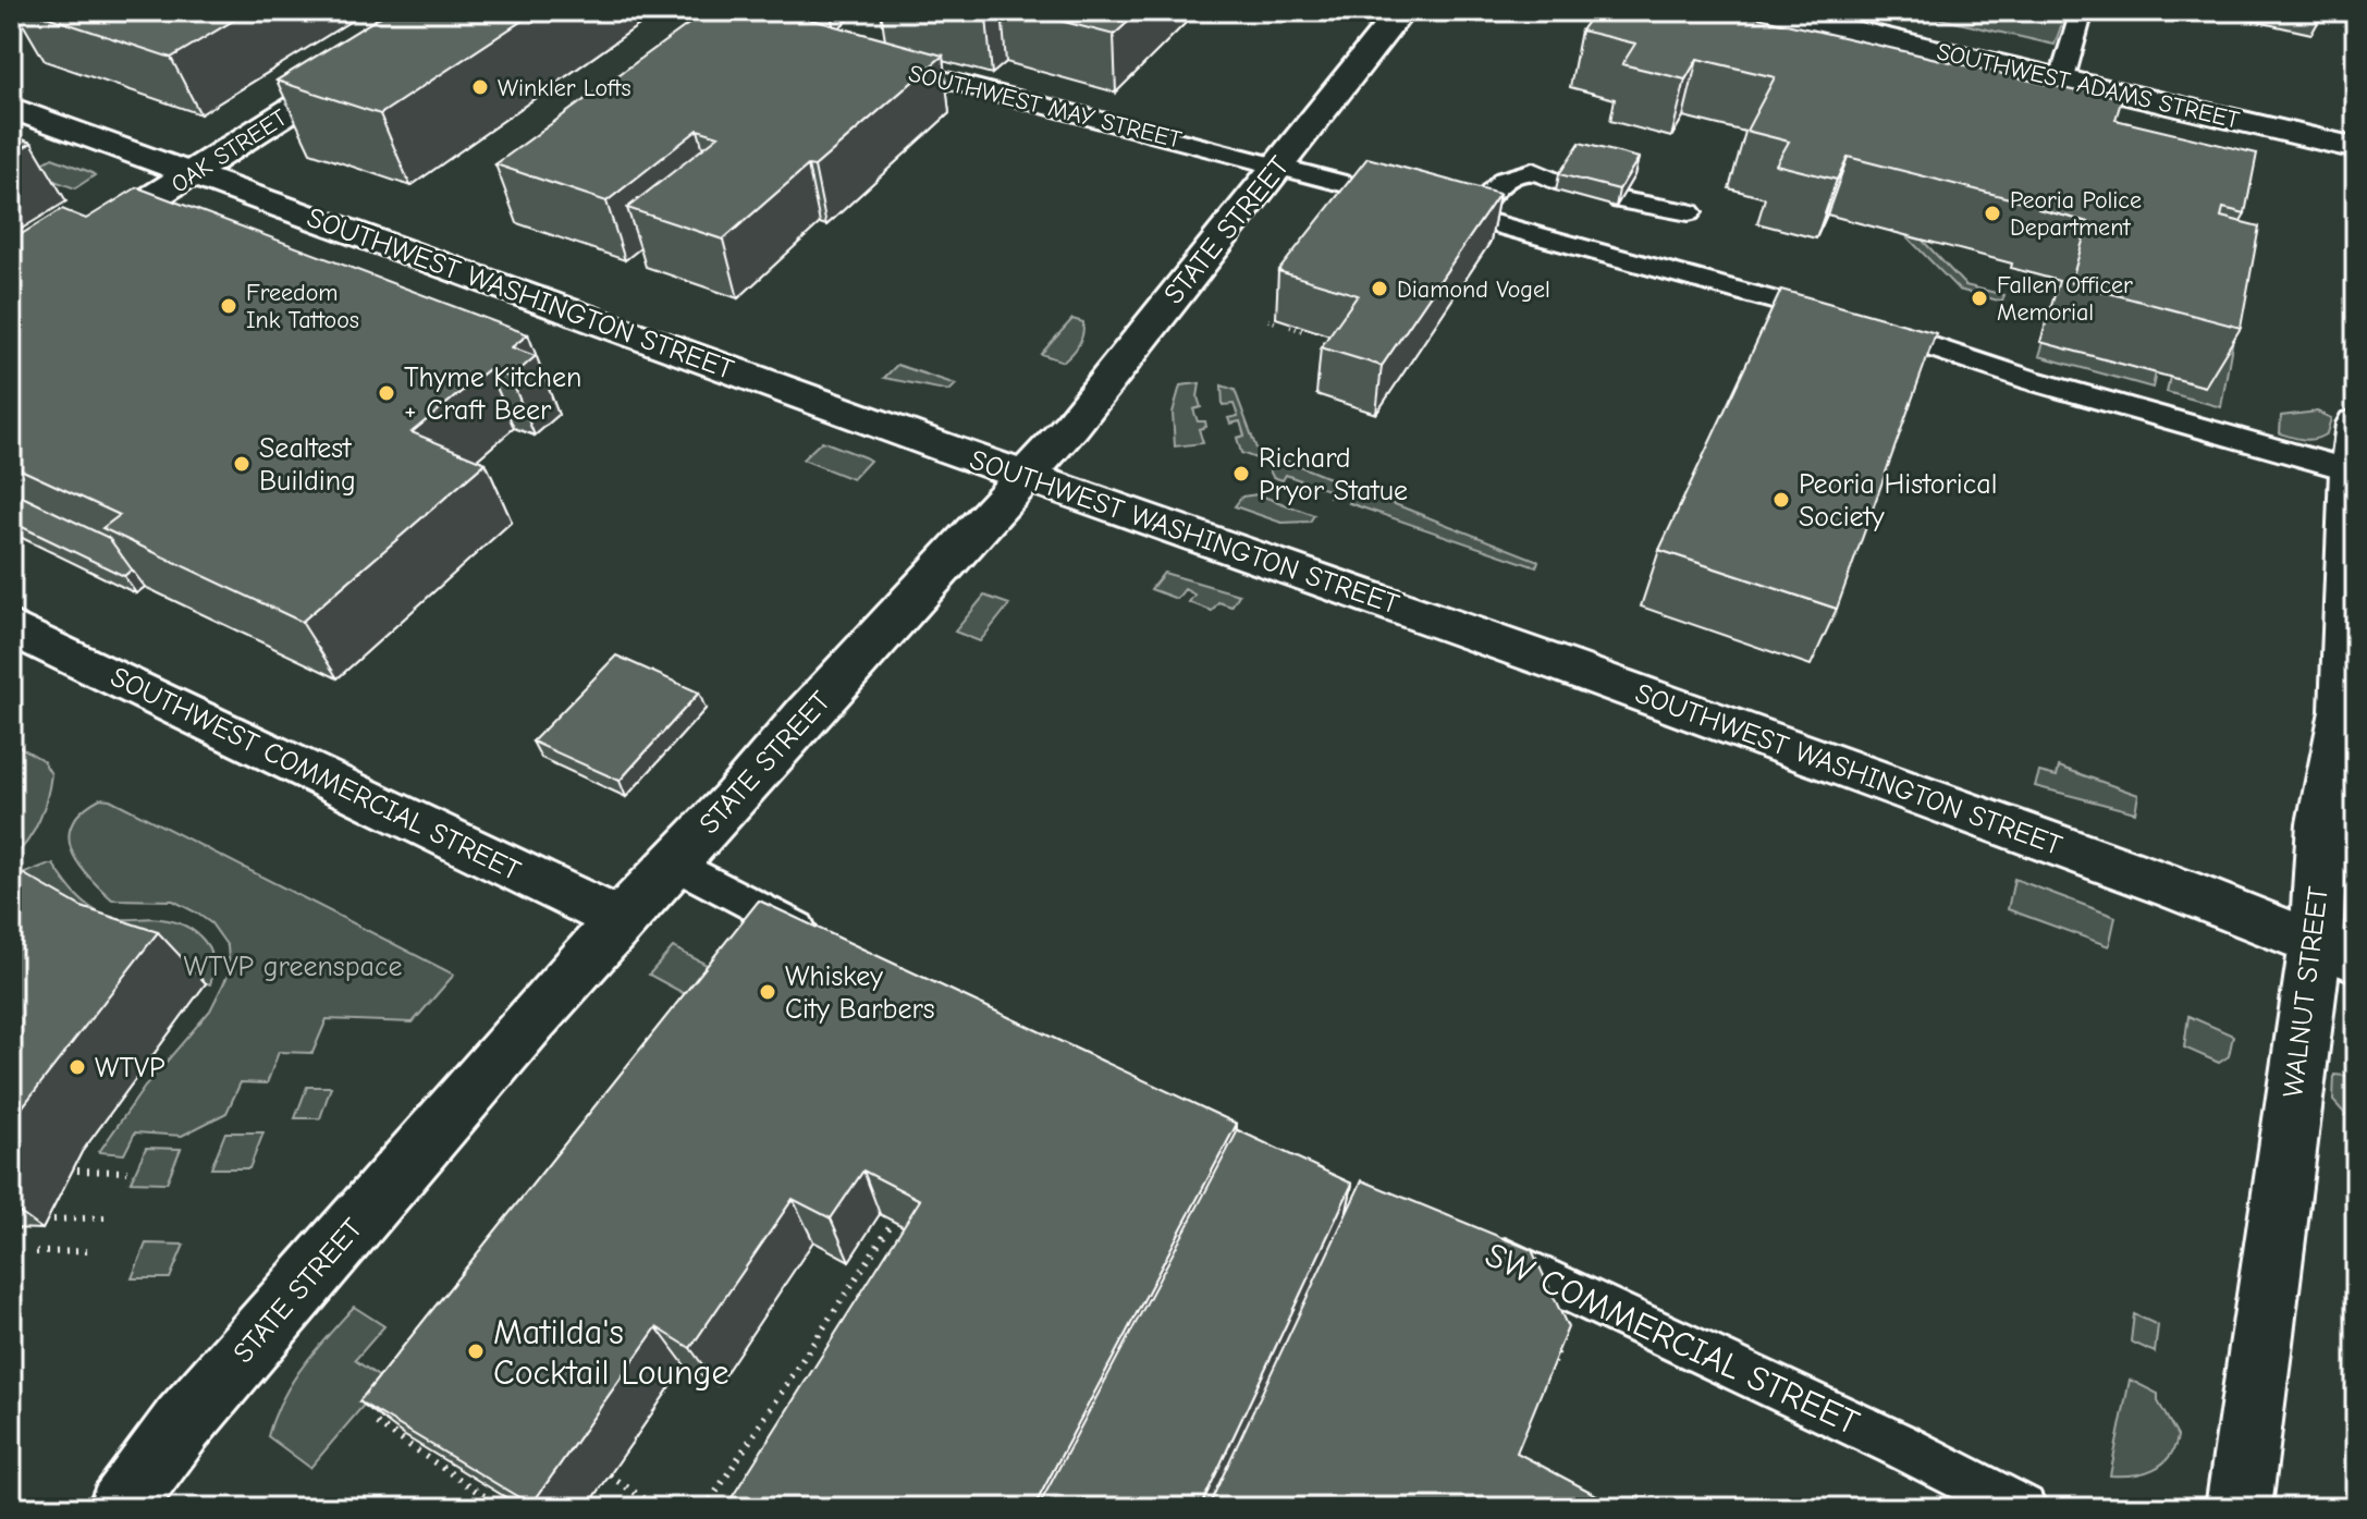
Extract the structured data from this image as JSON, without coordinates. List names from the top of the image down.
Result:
{
  "streets": {
    "street": [
      "SOUTHWEST ADAMS STREET",
      "OAK STREET",
      "STATE STREET",
      "SOUTHWEST WASHINGTON STREET",
      "SOUTHWEST COMMERCIAL STREET",
      "WALNUT STREET"
    ],
    "lane": ["SOUTHWEST MAY STREET", "SW COMMERCIAL STREET"]
  },
  "crossings": [
    ["SOUTHWEST MAY STREET", "STATE STREET"],
    ["SOUTHWEST MAY STREET", "WALNUT STREET"],
    ["OAK STREET", "SOUTHWEST WASHINGTON STREET"],
    ["STATE STREET", "SOUTHWEST WASHINGTON STREET"],
    ["STATE STREET", "SOUTHWEST COMMERCIAL STREET"],
    ["SOUTHWEST WASHINGTON STREET", "WALNUT STREET"]
  ],
  "parks": ["WTVP greenspace"],
  "places": [
    "Winkler Lofts",
    "Peoria Police Department",
    "Diamond Vogel",
    "Fallen Officer Memorial",
    "Freedom Ink Tattoos",
    "Thyme Kitchen + Craft Beer",
    "Sealtest Building",
    "Richard Pryor Statue",
    "Peoria Historical Society",
    "Whiskey City Barbers",
    "WTVP",
    "Matilda's Cocktail Lounge"
  ]
}
